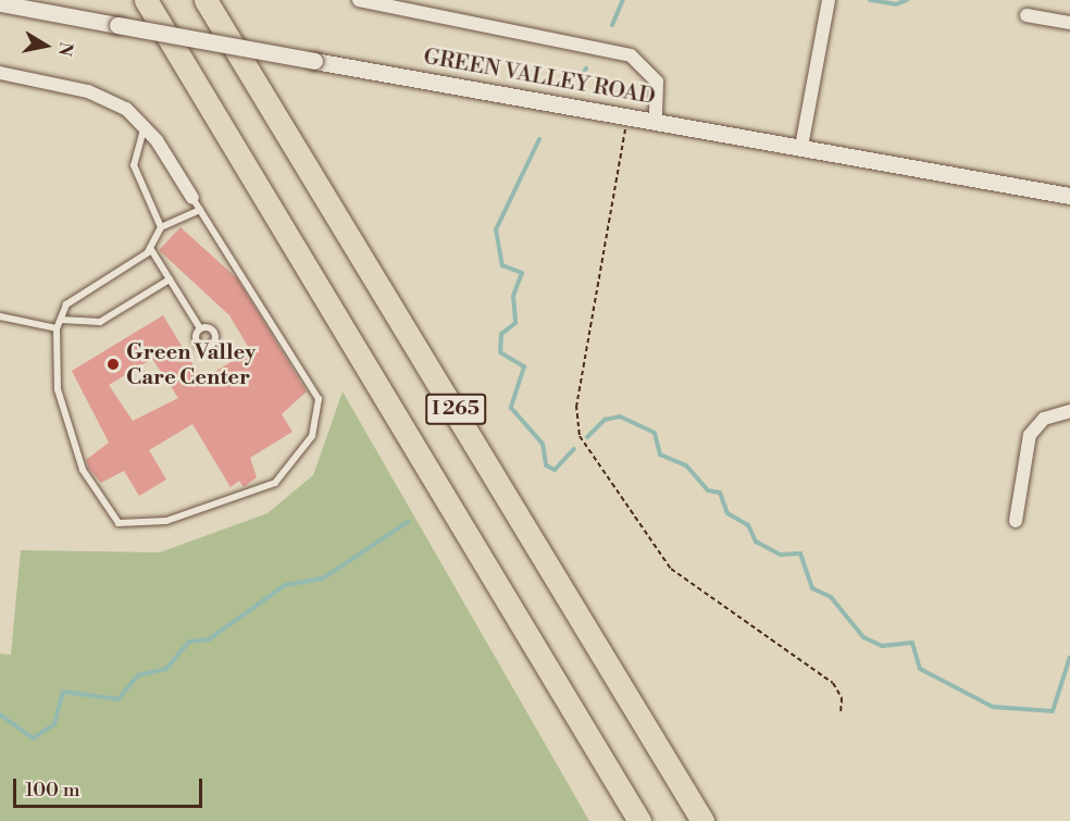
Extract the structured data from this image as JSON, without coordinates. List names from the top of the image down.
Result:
{
  "streets": {
    "highway": ["I 265"],
    "street": ["GREEN VALLEY ROAD"]
  },
  "places": ["Green Valley Care Center"],
  "scale_bar": "100 m",
  "north": "right"
}
